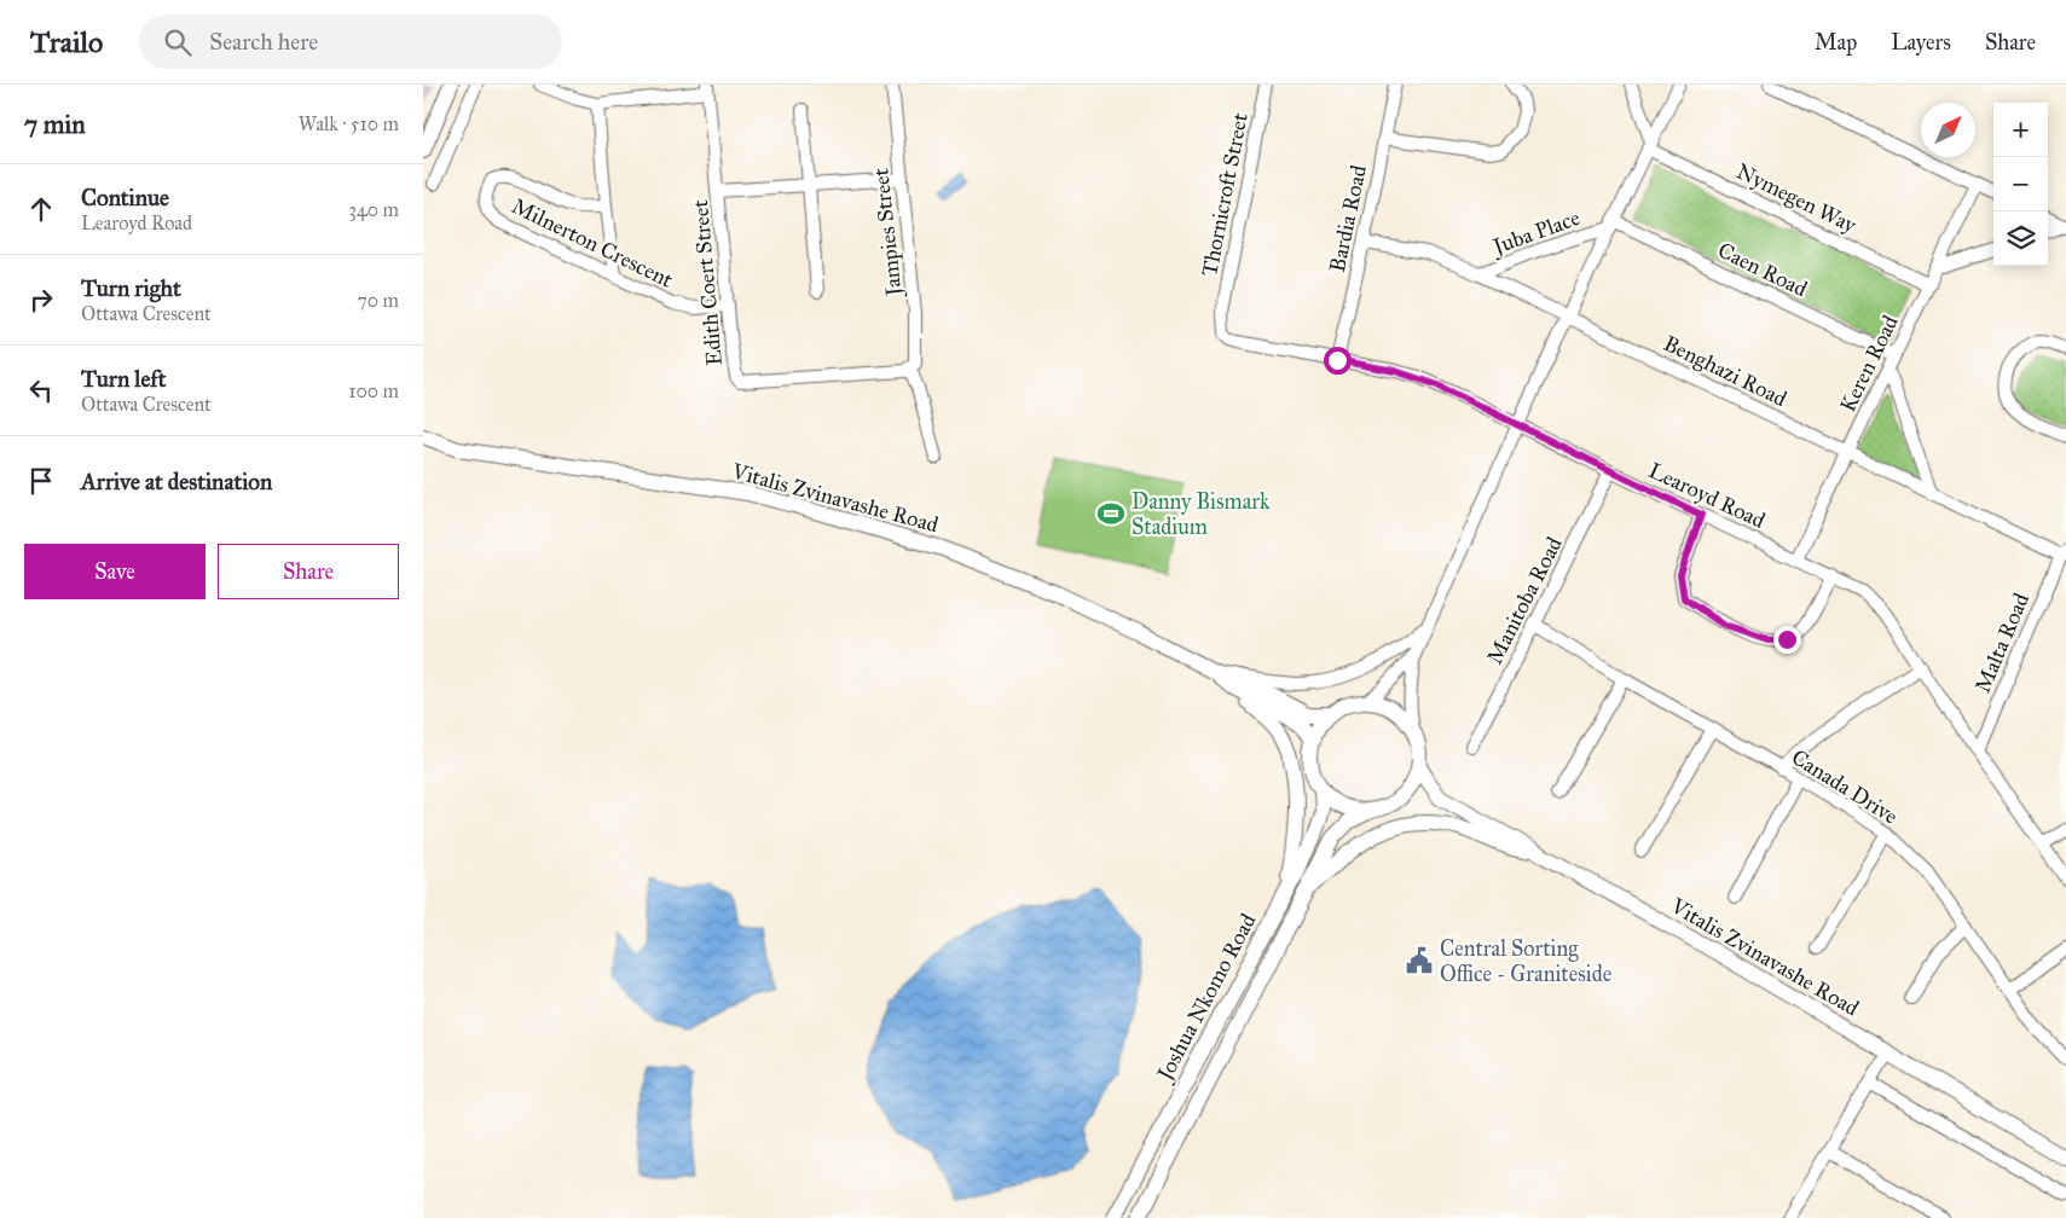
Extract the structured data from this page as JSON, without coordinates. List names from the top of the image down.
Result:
{
  "streets": {
    "main road": ["Vitalis Zvinavashe Road", "Joshua Nkomo Road"],
    "street": [
      "Thornicroft Street",
      "Nymegen Way",
      "Bardia Road",
      "Jampies Street",
      "Juba Place",
      "Milnerton Crescent",
      "Caen Road",
      "Edith Coert Street",
      "Keren Road",
      "Benghazi Road",
      "Learoyd Road",
      "Manitoba Road",
      "Malta Road",
      "Canada Drive"
    ]
  },
  "crossings": [
    ["Thornicroft Street", "Learoyd Road"],
    ["Nymegen Way", "Keren Road"],
    ["Bardia Road", "Benghazi Road"],
    ["Bardia Road", "Learoyd Road"],
    ["Jampies Street", "Edith Coert Street"],
    ["Juba Place", "Caen Road"],
    ["Juba Place", "Benghazi Road"],
    ["Milnerton Crescent", "Edith Coert Street"],
    ["Caen Road", "Keren Road"],
    ["Keren Road", "Benghazi Road"],
    ["Keren Road", "Learoyd Road"],
    ["Benghazi Road", "Malta Road"],
    ["Learoyd Road", "Manitoba Road"],
    ["Learoyd Road", "Malta Road"],
    ["Vitalis Zvinavashe Road", "Joshua Nkomo Road"],
    ["Manitoba Road", "Canada Drive"]
  ],
  "places": {
    "sports": ["Danny Bismark Stadium"],
    "public building": ["Central Sorting Office - Graniteside"]
  },
  "north": "top right",
  "page": {
    "header": "Trailo",
    "search": "Search here",
    "nav": ["Map", "Layers", "Share"],
    "heading": ["7 min", "Walk · 510 m"],
    "map_buttons": ["+", "−"],
    "list": [
      ["Continue", "Learoyd Road", "340 m"],
      ["Turn right", "Ottawa Crescent", "70 m"],
      ["Turn left", "Ottawa Crescent", "100 m"],
      "Arrive at destination"
    ],
    "buttons": ["Save", "Share"]
  }
}
